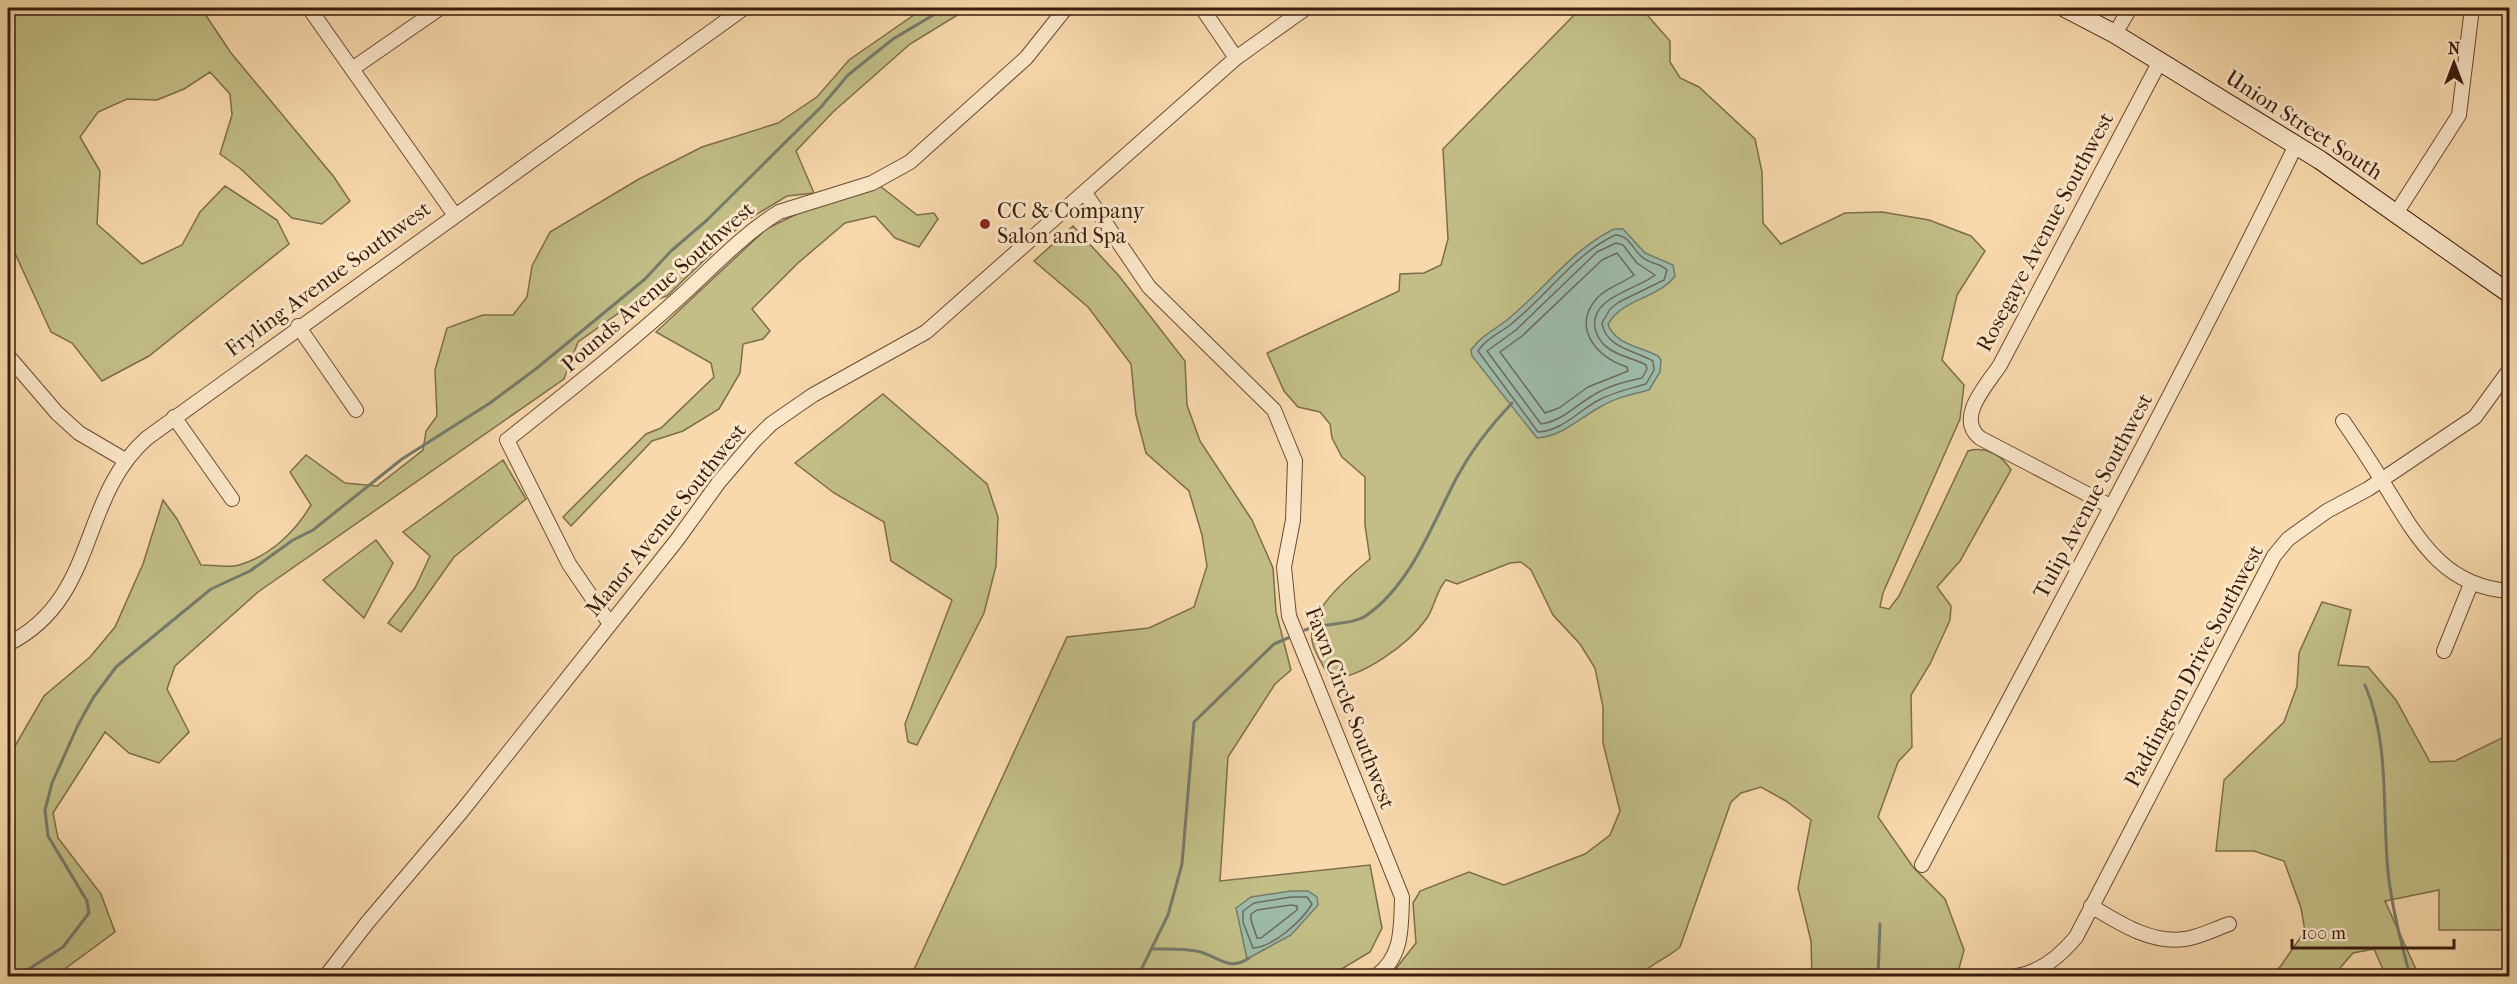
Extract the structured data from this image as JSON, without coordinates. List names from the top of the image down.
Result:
{
  "streets": {
    "main road": ["Union Street South"],
    "street": [
      "Rosegaye Avenue Southwest",
      "Fryling Avenue Southwest",
      "Pounds Avenue Southwest",
      "Tulip Avenue Southwest",
      "Manor Avenue Southwest",
      "Paddington Drive Southwest",
      "Fawn Circle Southwest"
    ]
  },
  "crossings": [
    ["Union Street South", "Rosegaye Avenue Southwest"],
    ["Union Street South", "Tulip Avenue Southwest"],
    ["Rosegaye Avenue Southwest", "Tulip Avenue Southwest"],
    ["Pounds Avenue Southwest", "Manor Avenue Southwest"],
    ["Manor Avenue Southwest", "Fawn Circle Southwest"]
  ],
  "places": ["CC & Company Salon and Spa"],
  "scale_bar": "100 m",
  "north": "top"
}
